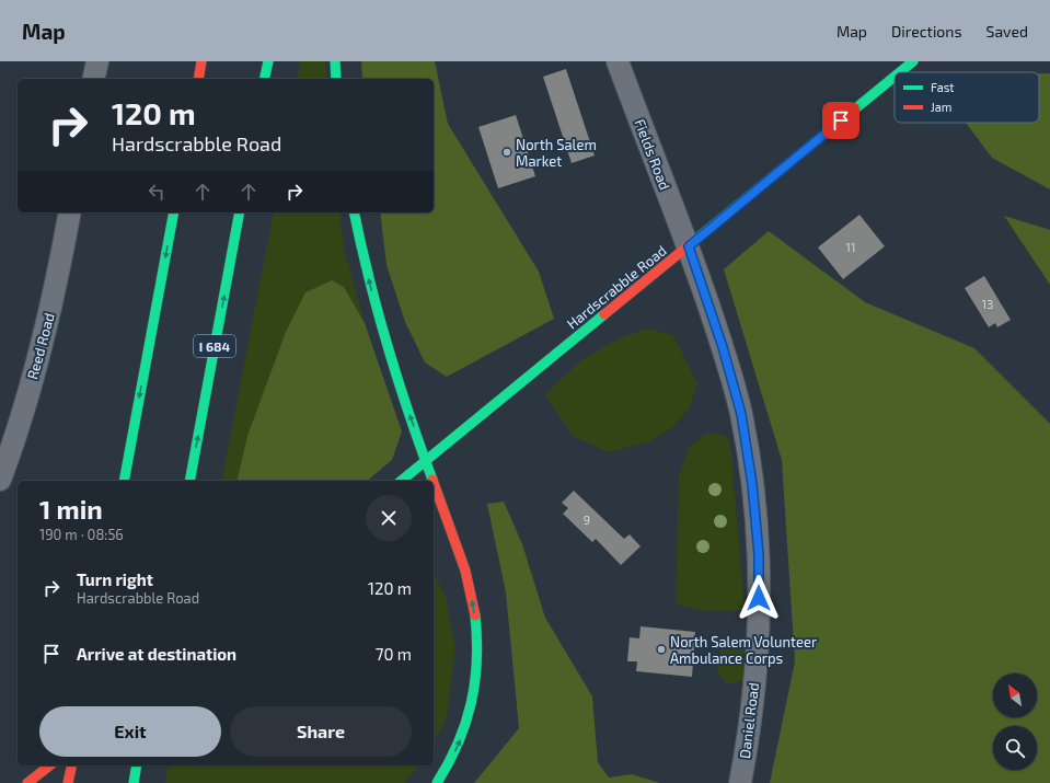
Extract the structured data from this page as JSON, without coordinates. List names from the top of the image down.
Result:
{
  "streets": {
    "main road": ["Hardscrabble Road", "I 684"],
    "street": ["Fields Road", "Reed Road", "Daniel Road"]
  },
  "crossings": [
    ["Fields Road", "Hardscrabble Road"],
    ["Fields Road", "Daniel Road"],
    ["Hardscrabble Road", "Daniel Road"]
  ],
  "places": ["North Salem Market", "North Salem Volunteer Ambulance Corps"],
  "house_numbers": ["11", "13", "9"],
  "legend": ["Fast", "Jam"],
  "north": "top left",
  "page": {
    "header": "Map",
    "nav": ["Map", "Directions", "Saved"],
    "turn": ["120 m", "Hardscrabble Road"],
    "heading": ["1 min", "190 m · 08:56"],
    "list": [
      {
        "name": "Turn right",
        "note": "Hardscrabble Road",
        "value": "120 m"
      },
      {
        "name": "Arrive at destination",
        "value": "70 m"
      }
    ],
    "buttons": ["Exit", "Share"]
  }
}
